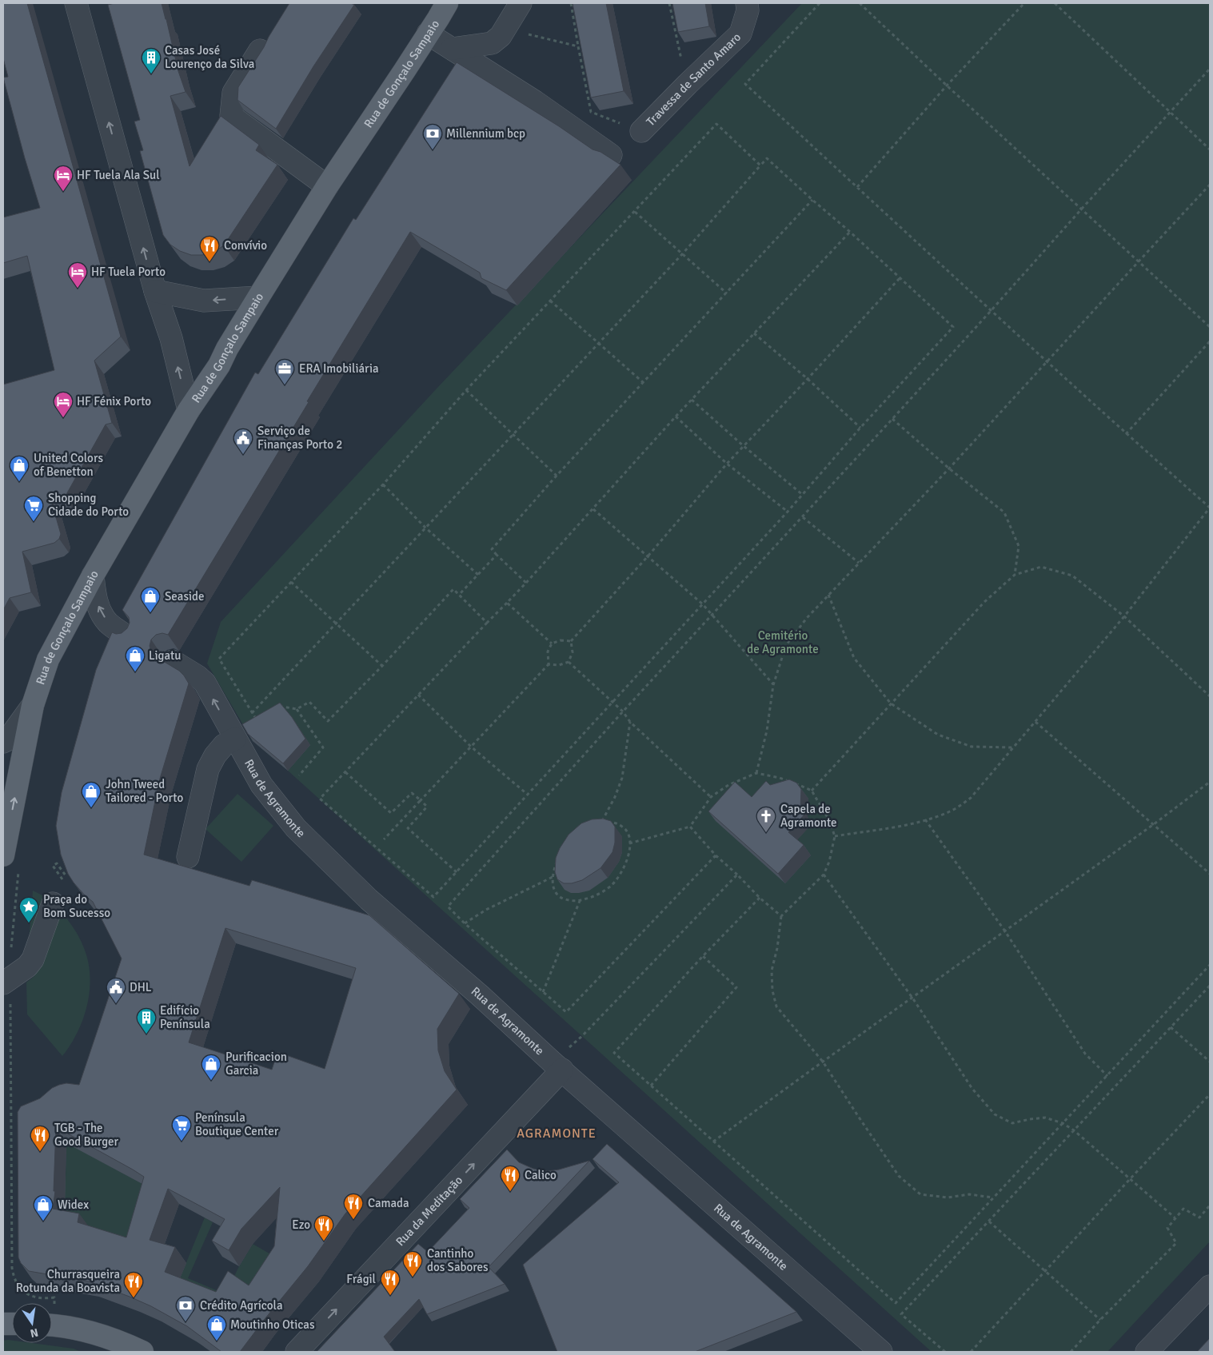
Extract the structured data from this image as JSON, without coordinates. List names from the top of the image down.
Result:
{
  "streets": {
    "main road": ["Rua de Gonçalo Sampaio"],
    "street": ["Travessa de Santo Amaro", "Rua de Agramonte", "Rua da Meditação"]
  },
  "crossings": [
    ["Rua de Agramonte", "Rua da Meditação"]
  ],
  "one_way": ["Rua da Meditação"],
  "districts": ["AGRAMONTE"],
  "parks": ["Cemitério de Agramonte"],
  "places": {
    "building": ["Casas José Lourenço da Silva", "Edifício Península"],
    "bank": ["Millennium bcp", "Crédito Agrícola"],
    "hotel": ["HF Tuela Ala Sul", "HF Tuela Porto", "HF Fénix Porto"],
    "restaurant": [
      "Convívio",
      "TGB - The Good Burger",
      "Calico",
      "Camada",
      "Ezo",
      "Cantinho dos Sabores",
      "Frágil",
      "Churrasqueira Rotunda da Boavista"
    ],
    "office": ["ERA Imobiliária"],
    "public building": ["Serviço de Finanças Porto 2", "DHL"],
    "shop": [
      "United Colors of Benetton",
      "Seaside",
      "Ligatu",
      "John Tweed Tailored - Porto",
      "Purificacion Garcia",
      "Widex",
      "Moutinho Oticas"
    ],
    "supermarket": ["Shopping Cidade do Porto", "Península Boutique Center"],
    "church": ["Capela de Agramonte"],
    "place": ["Praça do Bom Sucesso"]
  },
  "north": "bottom"
}
